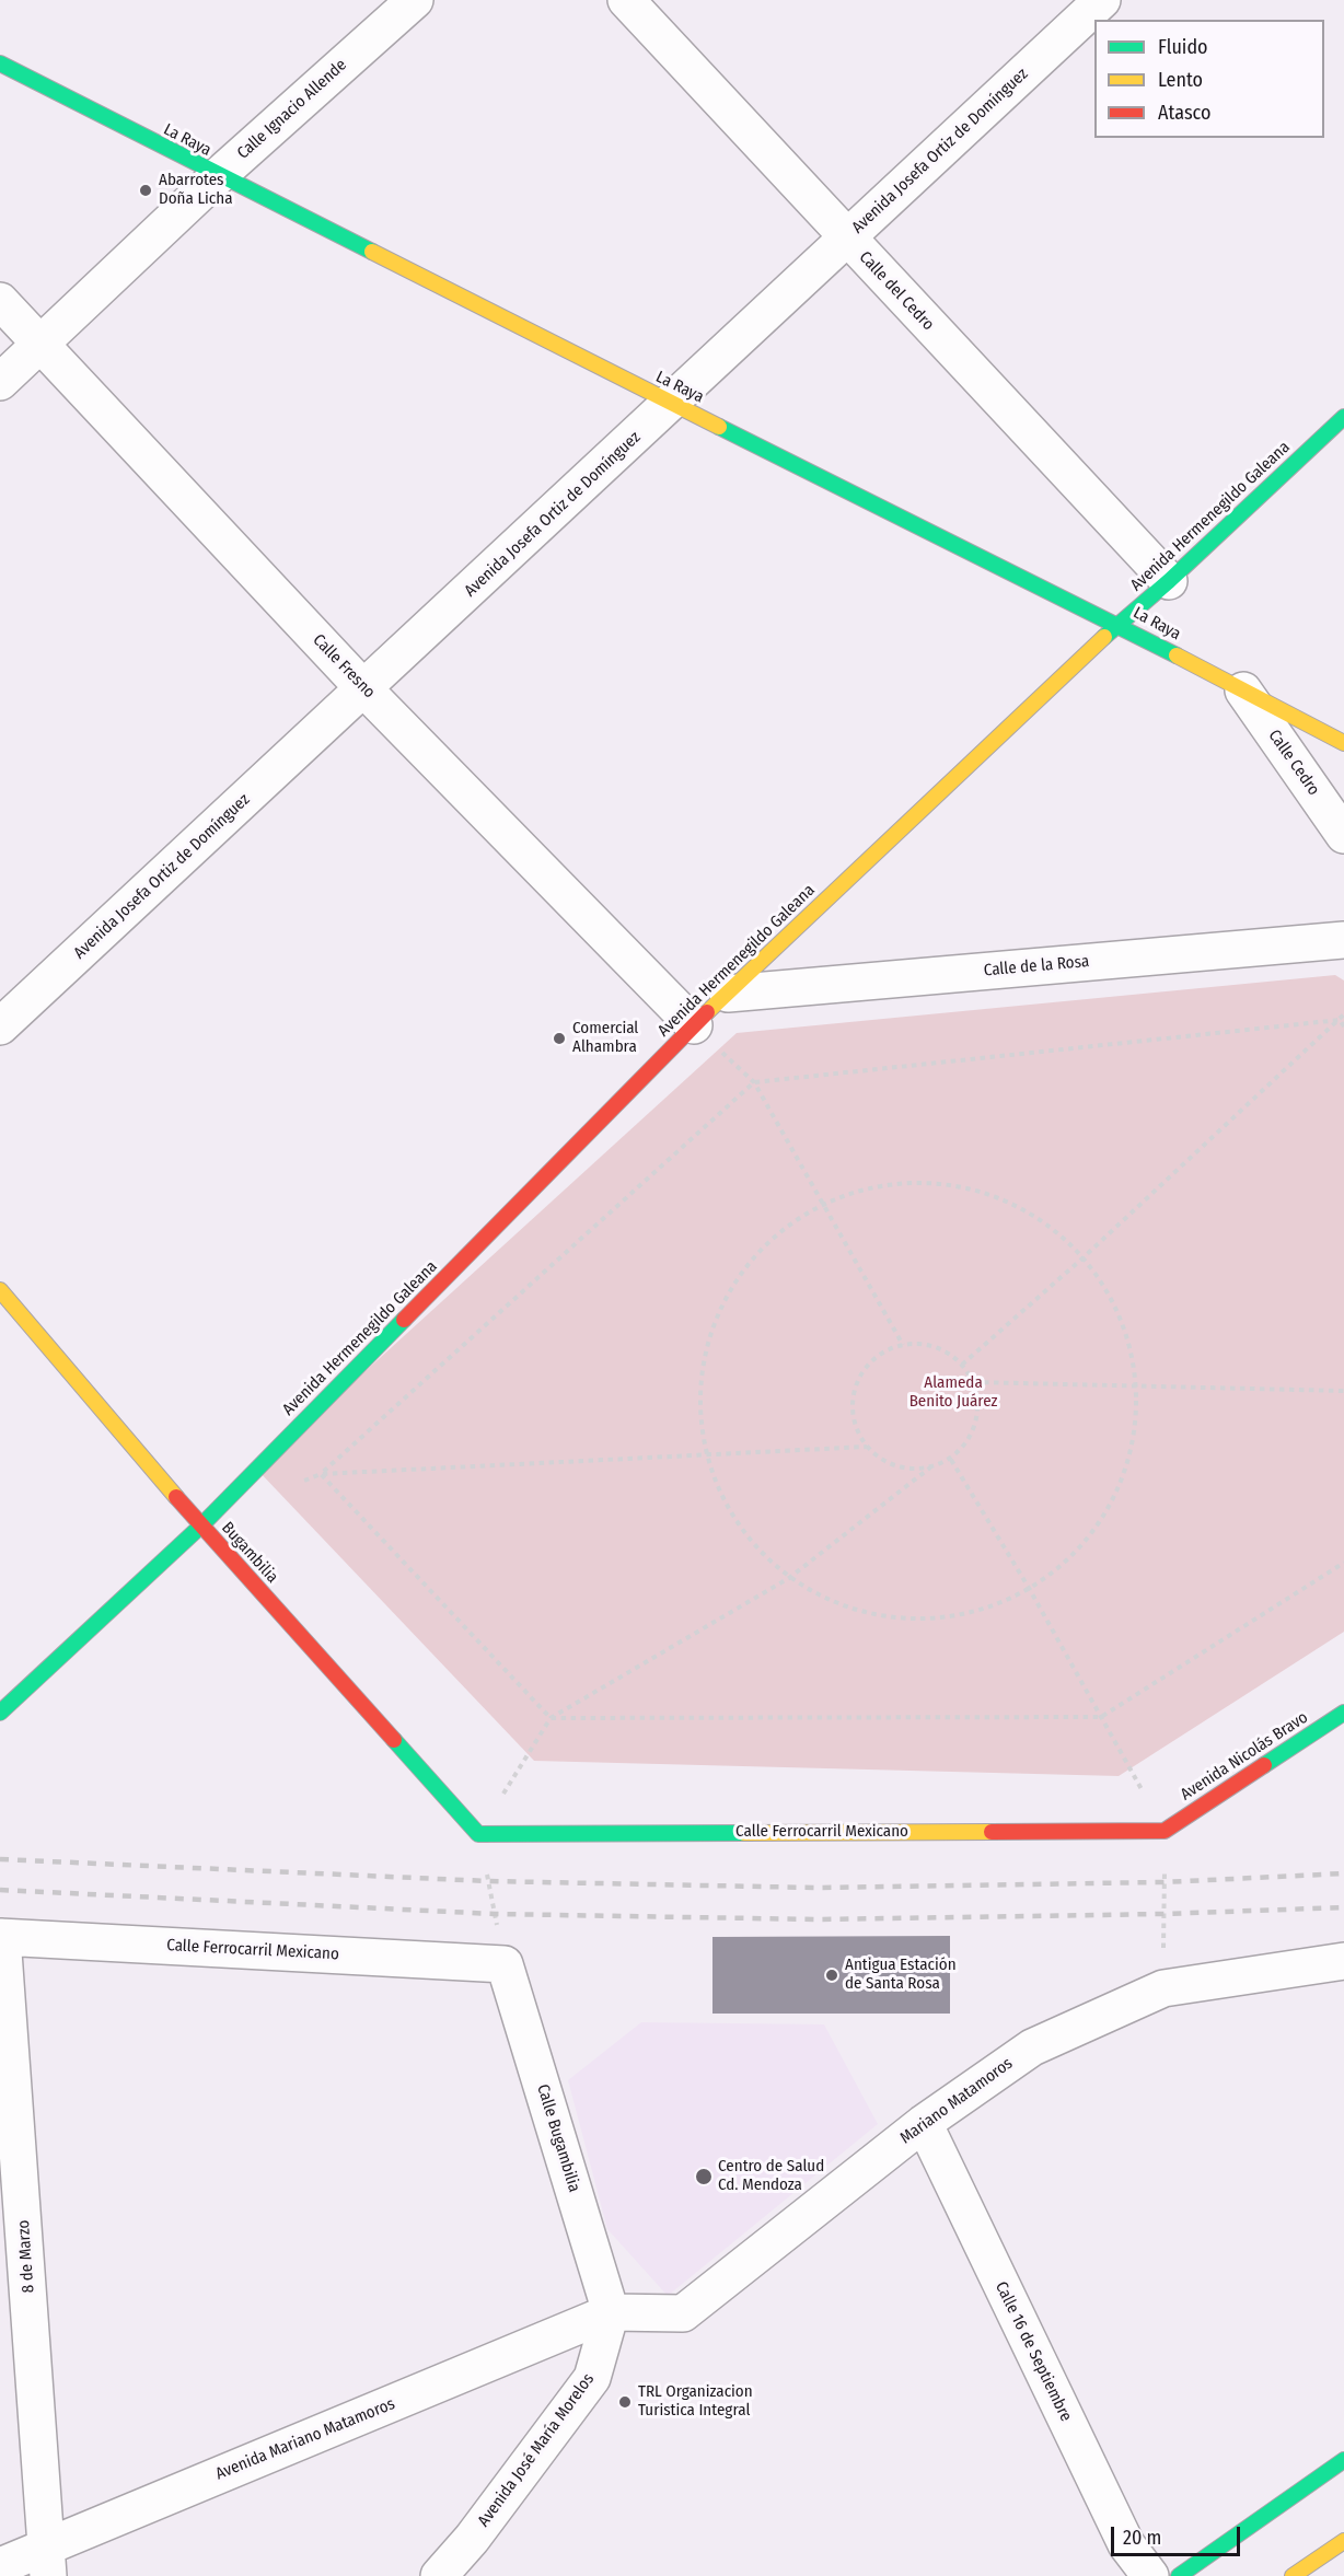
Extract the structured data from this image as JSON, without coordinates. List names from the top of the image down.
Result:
{
  "streets": {
    "street": [
      "Calle Ignacio Allende",
      "La Raya",
      "Avenida Josefa Ortiz de Domínguez",
      "Calle del Cedro",
      "Avenida Hermenegildo Galeana",
      "Calle Fresno",
      "Calle Cedro",
      "Calle de la Rosa",
      "Bugambilia",
      "Avenida Nicolás Bravo",
      "Calle Ferrocarril Mexicano",
      "Mariano Matamoros",
      "Calle Bugambilia",
      "8 de Marzo",
      "Calle 16 de Septiembre",
      "Avenida Mariano Matamoros",
      "Avenida José María Morelos"
    ]
  },
  "crossings": [
    ["Calle Ignacio Allende", "La Raya"],
    ["Calle Ignacio Allende", "Calle Fresno"],
    ["La Raya", "Avenida Josefa Ortiz de Domínguez"],
    ["La Raya", "Avenida Hermenegildo Galeana"],
    ["La Raya", "Calle Cedro"],
    ["Avenida Josefa Ortiz de Domínguez", "Calle del Cedro"],
    ["Avenida Josefa Ortiz de Domínguez", "Calle Fresno"],
    ["Calle del Cedro", "Avenida Hermenegildo Galeana"],
    ["Avenida Hermenegildo Galeana", "Calle Fresno"],
    ["Avenida Hermenegildo Galeana", "Calle de la Rosa"],
    ["Avenida Hermenegildo Galeana", "Bugambilia"],
    ["Bugambilia", "Calle Ferrocarril Mexicano"],
    ["Avenida Nicolás Bravo", "Calle Ferrocarril Mexicano"],
    ["Calle Ferrocarril Mexicano", "Calle Bugambilia"],
    ["Calle Ferrocarril Mexicano", "8 de Marzo"],
    ["Mariano Matamoros", "Calle Bugambilia"],
    ["Mariano Matamoros", "Calle 16 de Septiembre"],
    ["Mariano Matamoros", "Avenida Mariano Matamoros"],
    ["Mariano Matamoros", "Avenida José María Morelos"],
    ["Calle Bugambilia", "Avenida Mariano Matamoros"],
    ["Calle Bugambilia", "Avenida José María Morelos"],
    ["8 de Marzo", "Avenida Mariano Matamoros"],
    ["Avenida Mariano Matamoros", "Avenida José María Morelos"]
  ],
  "parks": ["Alameda Benito Juárez"],
  "places": [
    "Abarrotes Doña Licha",
    "Comercial Alhambra",
    "Antigua Estación de Santa Rosa",
    "Centro de Salud Cd. Mendoza",
    "TRL Organizacion Turistica Integral"
  ],
  "legend": ["Fluido", "Lento", "Atasco"],
  "scale_bar": "20 m"
}
